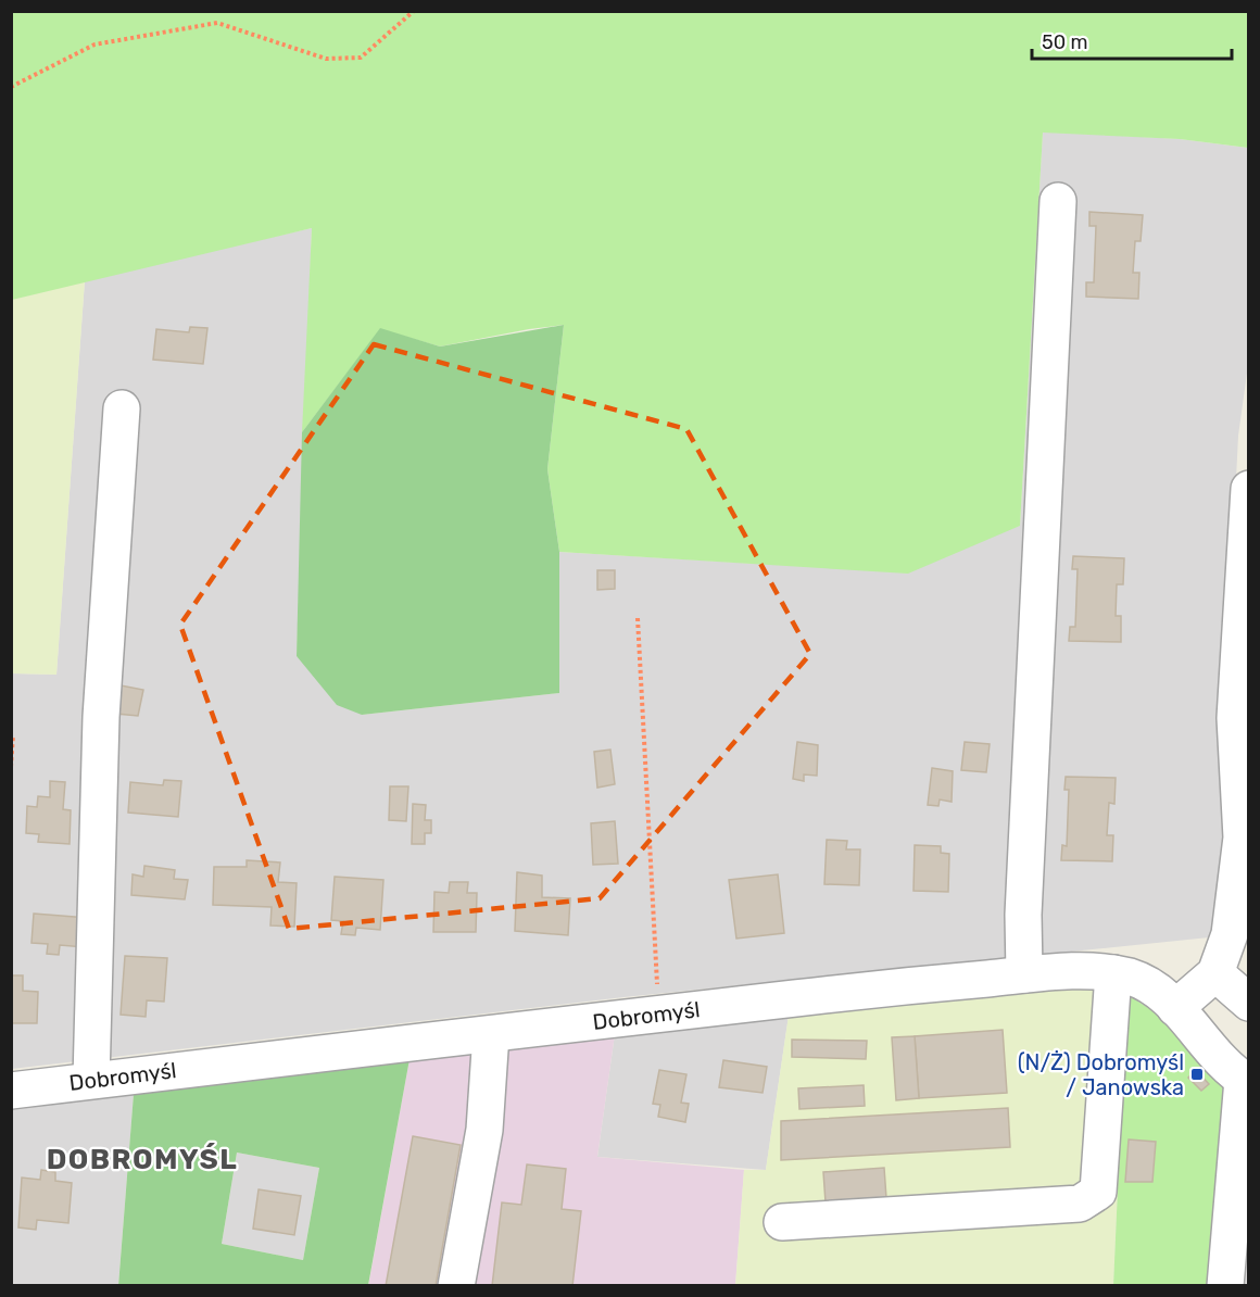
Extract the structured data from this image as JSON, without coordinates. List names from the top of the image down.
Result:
{
  "streets": {
    "street": ["Dobromyśl"]
  },
  "districts": ["DOBROMYŚL"],
  "places": {
    "transit": ["(N/Ż) Dobromyśl / Janowska"]
  },
  "scale_bar": "50 m"
}
